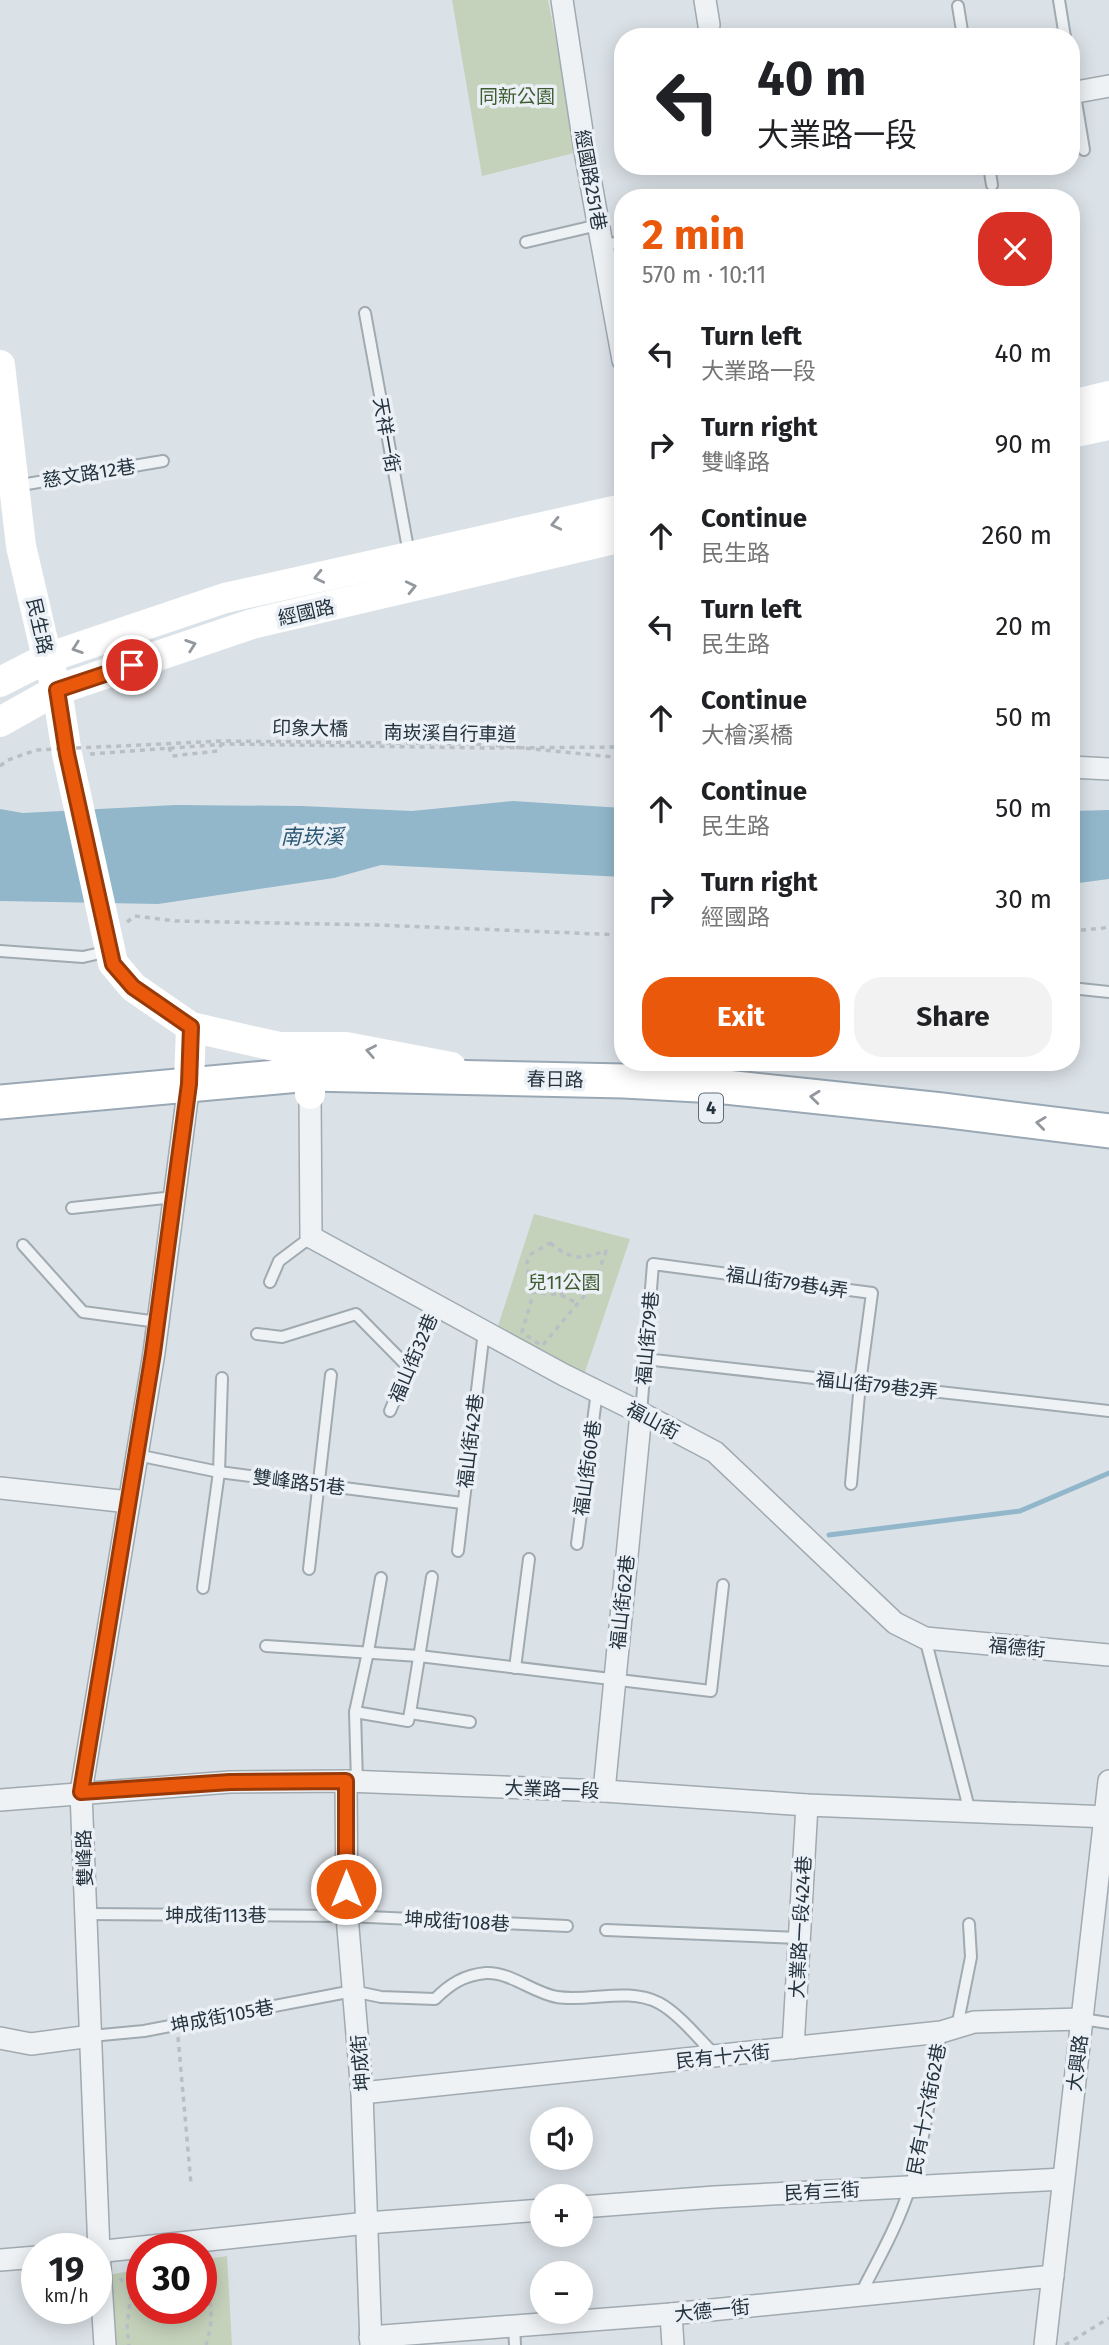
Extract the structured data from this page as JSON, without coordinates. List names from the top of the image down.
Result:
{
  "streets": {
    "main road": ["春日路", "4"],
    "street": [
      "經國路251巷",
      "經國路",
      "民生路",
      "福山街",
      "福山街62巷",
      "福德街",
      "大業路一段",
      "雙峰路",
      "大業路一段424巷",
      "民有十六街",
      "坤成街",
      "大興路",
      "民有三街",
      "大德一街"
    ],
    "lane": [
      "天祥一街",
      "慈文路12巷",
      "福山街79巷4弄",
      "福山街79巷",
      "福山街32巷",
      "福山街79巷2弄",
      "福山街42巷",
      "福山街60巷",
      "雙峰路51巷",
      "坤成街113巷",
      "坤成街108巷",
      "坤成街105巷",
      "民有十六街62巷"
    ],
    "path": ["印象大橋", "南崁溪自行車道"]
  },
  "crossings": [
    ["天祥一街", "經國路"],
    ["慈文路12巷", "民生路"],
    ["經國路", "民生路"],
    ["民生路", "南崁溪自行車道"],
    ["春日路", "雙峰路"],
    ["福山街79巷4弄", "福山街79巷"],
    ["福山街79巷4弄", "福山街79巷2弄"],
    ["福山街79巷", "福山街79巷2弄"],
    ["福山街79巷", "福山街"],
    ["福山街79巷", "福山街62巷"],
    ["福山街32巷", "福山街"],
    ["福山街", "福山街42巷"],
    ["福山街", "福山街60巷"],
    ["福山街", "福山街62巷"],
    ["福山街", "福德街"],
    ["福山街42巷", "雙峰路51巷"],
    ["雙峰路51巷", "雙峰路"],
    ["福山街62巷", "大業路一段"],
    ["大業路一段", "雙峰路"],
    ["大業路一段", "大業路一段424巷"],
    ["大業路一段", "坤成街"],
    ["大業路一段", "大興路"],
    ["雙峰路", "坤成街113巷"],
    ["雙峰路", "坤成街105巷"],
    ["坤成街113巷", "坤成街108巷"],
    ["坤成街113巷", "坤成街"],
    ["坤成街108巷", "坤成街"],
    ["大業路一段424巷", "民有十六街"],
    ["坤成街105巷", "坤成街"],
    ["民有十六街", "坤成街"],
    ["民有十六街", "大興路"],
    ["民有十六街", "民有十六街62巷"],
    ["坤成街", "大德一街"],
    ["大興路", "民有三街"],
    ["大興路", "大德一街"],
    ["民有十六街62巷", "民有三街"],
    ["民有十六街62巷", "大德一街"]
  ],
  "water": ["南崁溪"],
  "parks": ["同新公園", "兒11公園"],
  "page": {
    "turn": ["40 m", "大業路一段"],
    "heading": ["2 min", "570 m · 10:11"],
    "list": [
      {
        "name": "Turn left",
        "note": "大業路一段",
        "value": "40 m"
      },
      {
        "name": "Turn right",
        "note": "雙峰路",
        "value": "90 m"
      },
      {
        "name": "Continue",
        "note": "民生路",
        "value": "260 m"
      },
      {
        "name": "Turn left",
        "note": "民生路",
        "value": "20 m"
      },
      {
        "name": "Continue",
        "note": "大檜溪橋",
        "value": "50 m"
      },
      {
        "name": "Continue",
        "note": "民生路",
        "value": "50 m"
      },
      {
        "name": "Turn right",
        "note": "經國路",
        "value": "30 m"
      }
    ],
    "buttons": ["Exit", "Share"],
    "map_buttons": ["+", "−"],
    "speed": "19 km/h",
    "limit": "30"
  }
}
